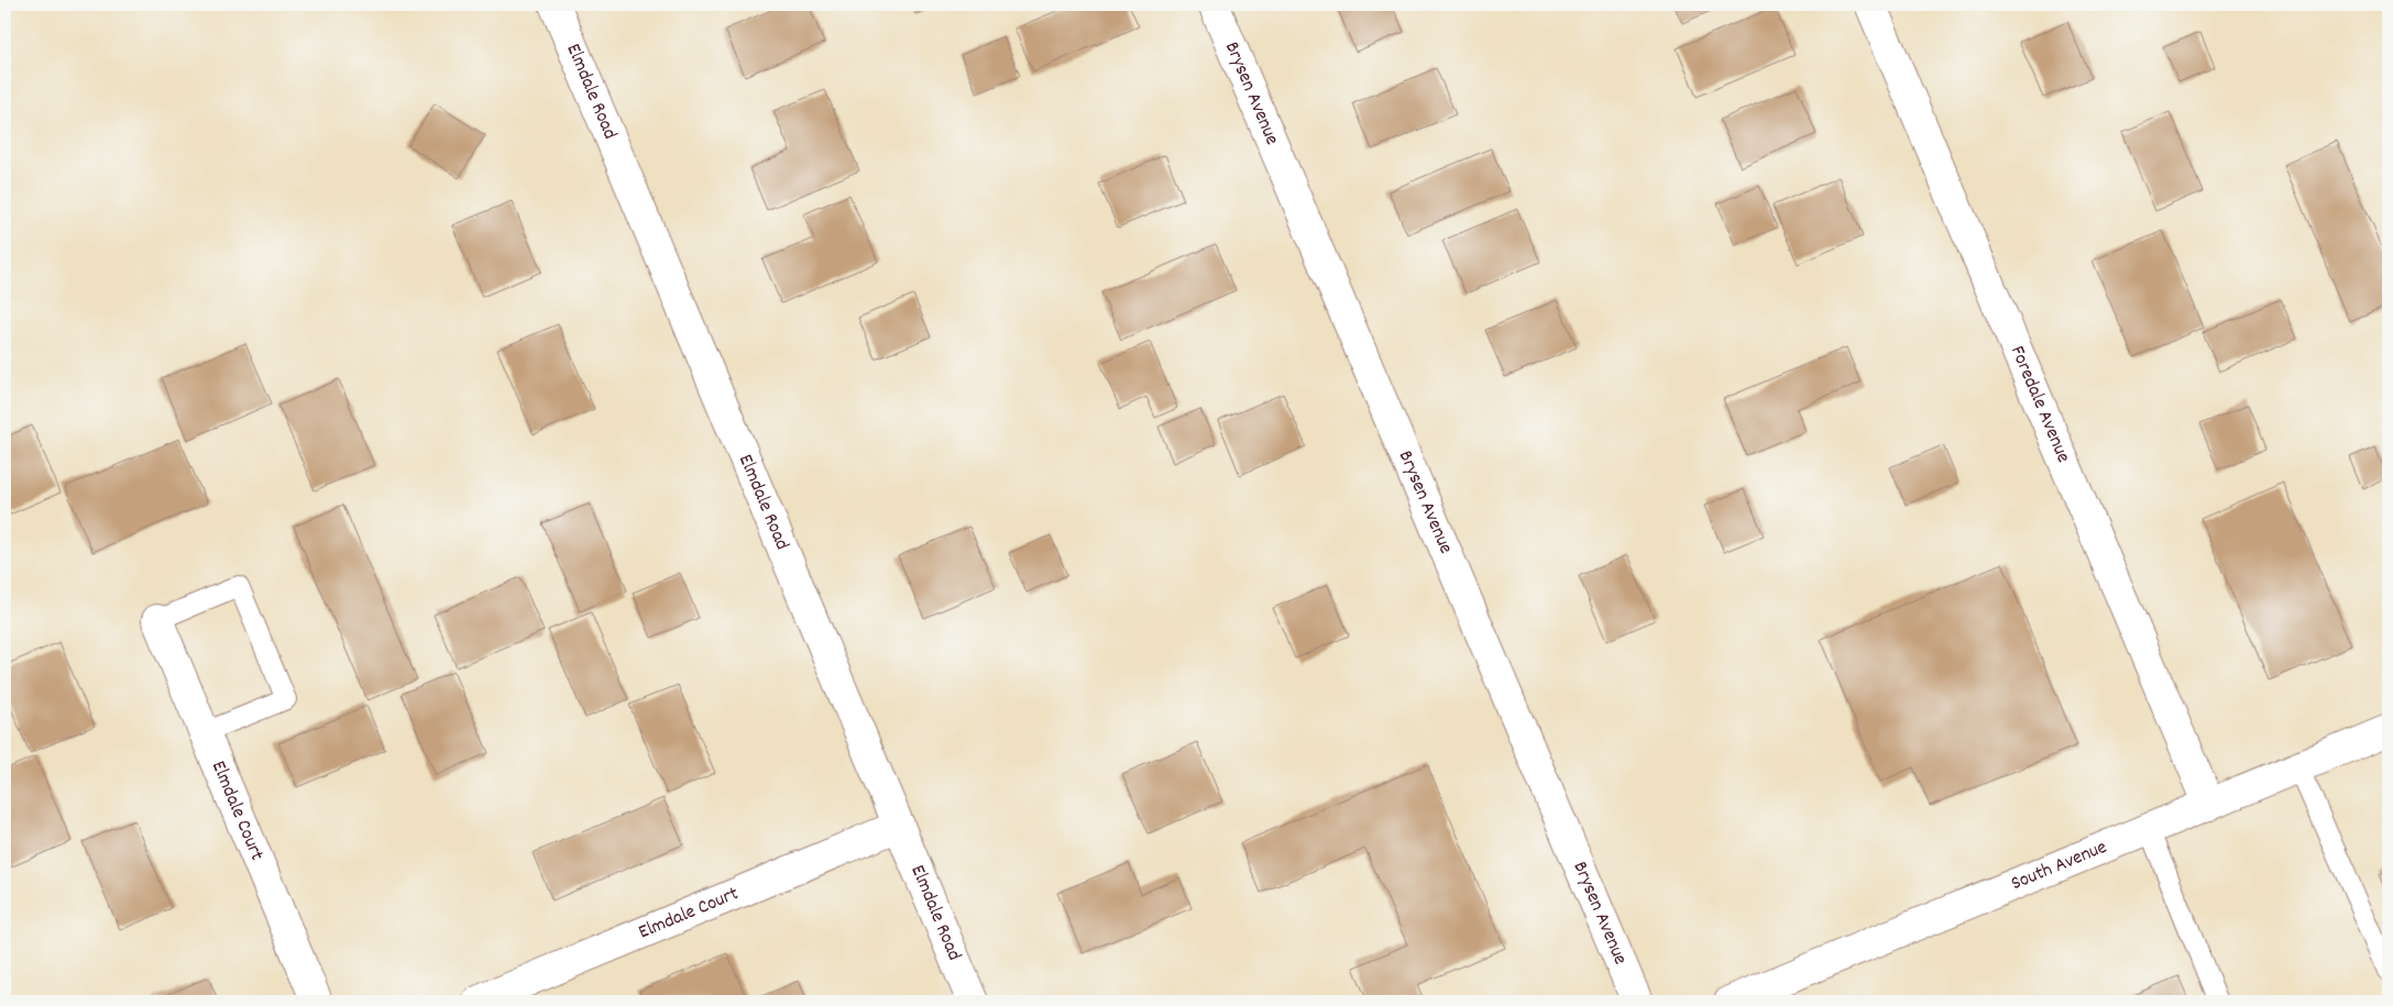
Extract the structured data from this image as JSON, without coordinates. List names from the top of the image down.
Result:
{
  "streets": {
    "street": [
      "Elmdale Road",
      "Brysen Avenue",
      "Foredale Avenue",
      "Elmdale Court",
      "South Avenue"
    ]
  },
  "crossings": [
    ["Elmdale Road", "Elmdale Court"],
    ["Foredale Avenue", "South Avenue"]
  ]
}
